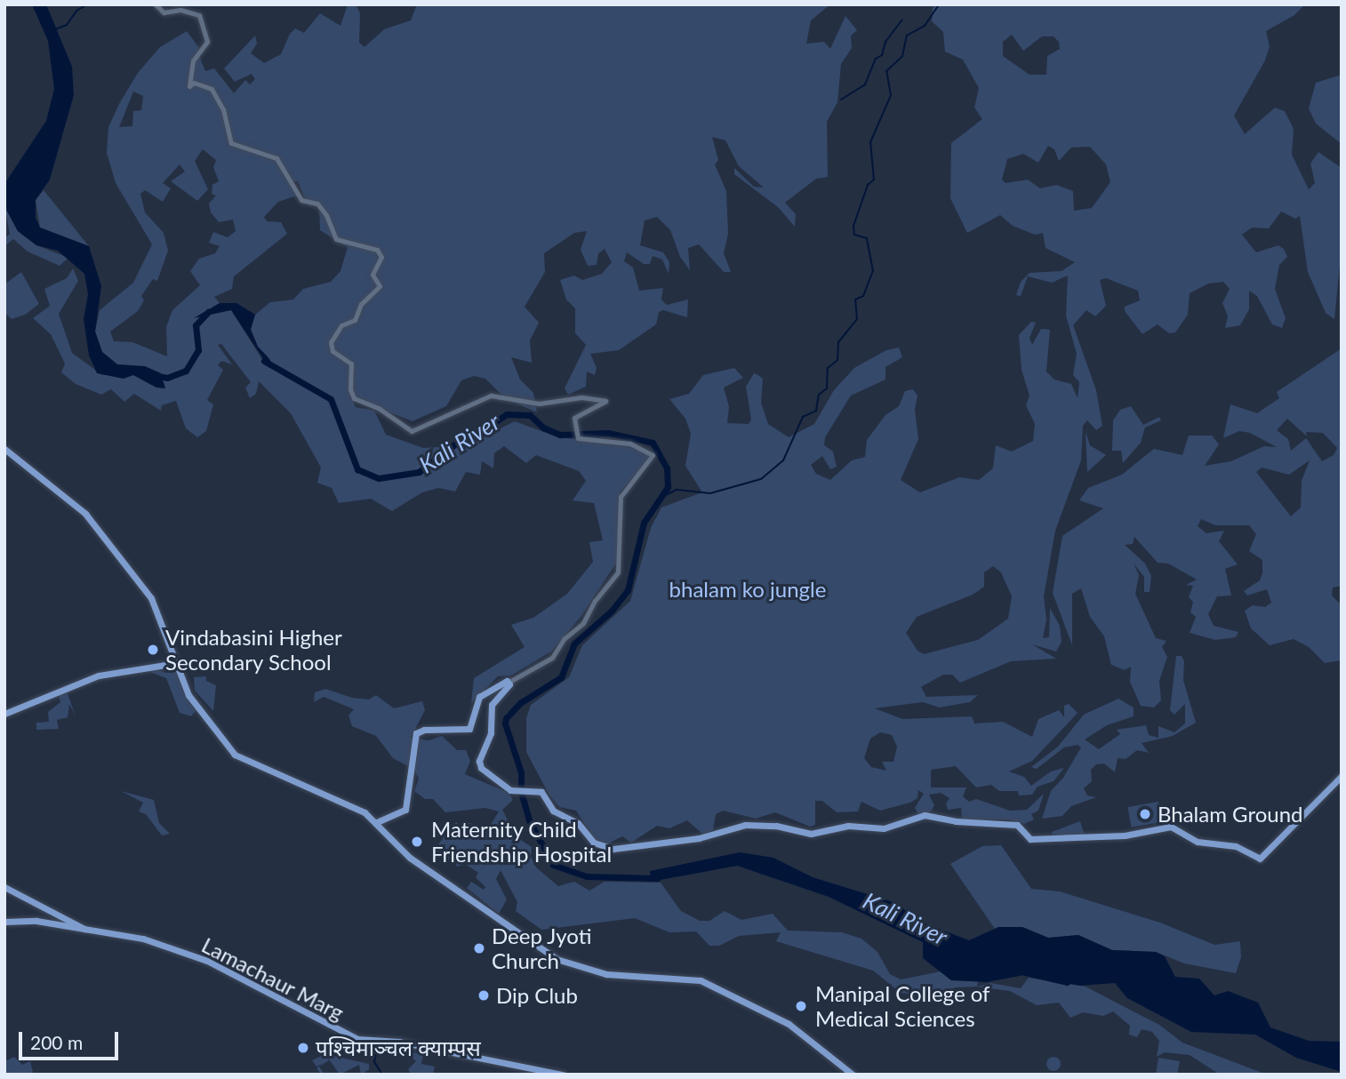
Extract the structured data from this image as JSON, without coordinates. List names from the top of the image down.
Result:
{
  "streets": {
    "main road": ["Lamachaur Marg"]
  },
  "water": ["Kali River"],
  "parks": ["bhalam ko jungle"],
  "places": [
    "Vindabasini Higher Secondary School",
    "Bhalam Ground",
    "Maternity Child Friendship Hospital",
    "Deep Jyoti Church",
    "Dip Club",
    "Manipal College of Medical Sciences",
    "पश्‍चिमाञ्‍चल क्याम्पस"
  ],
  "scale_bar": "200 m"
}
